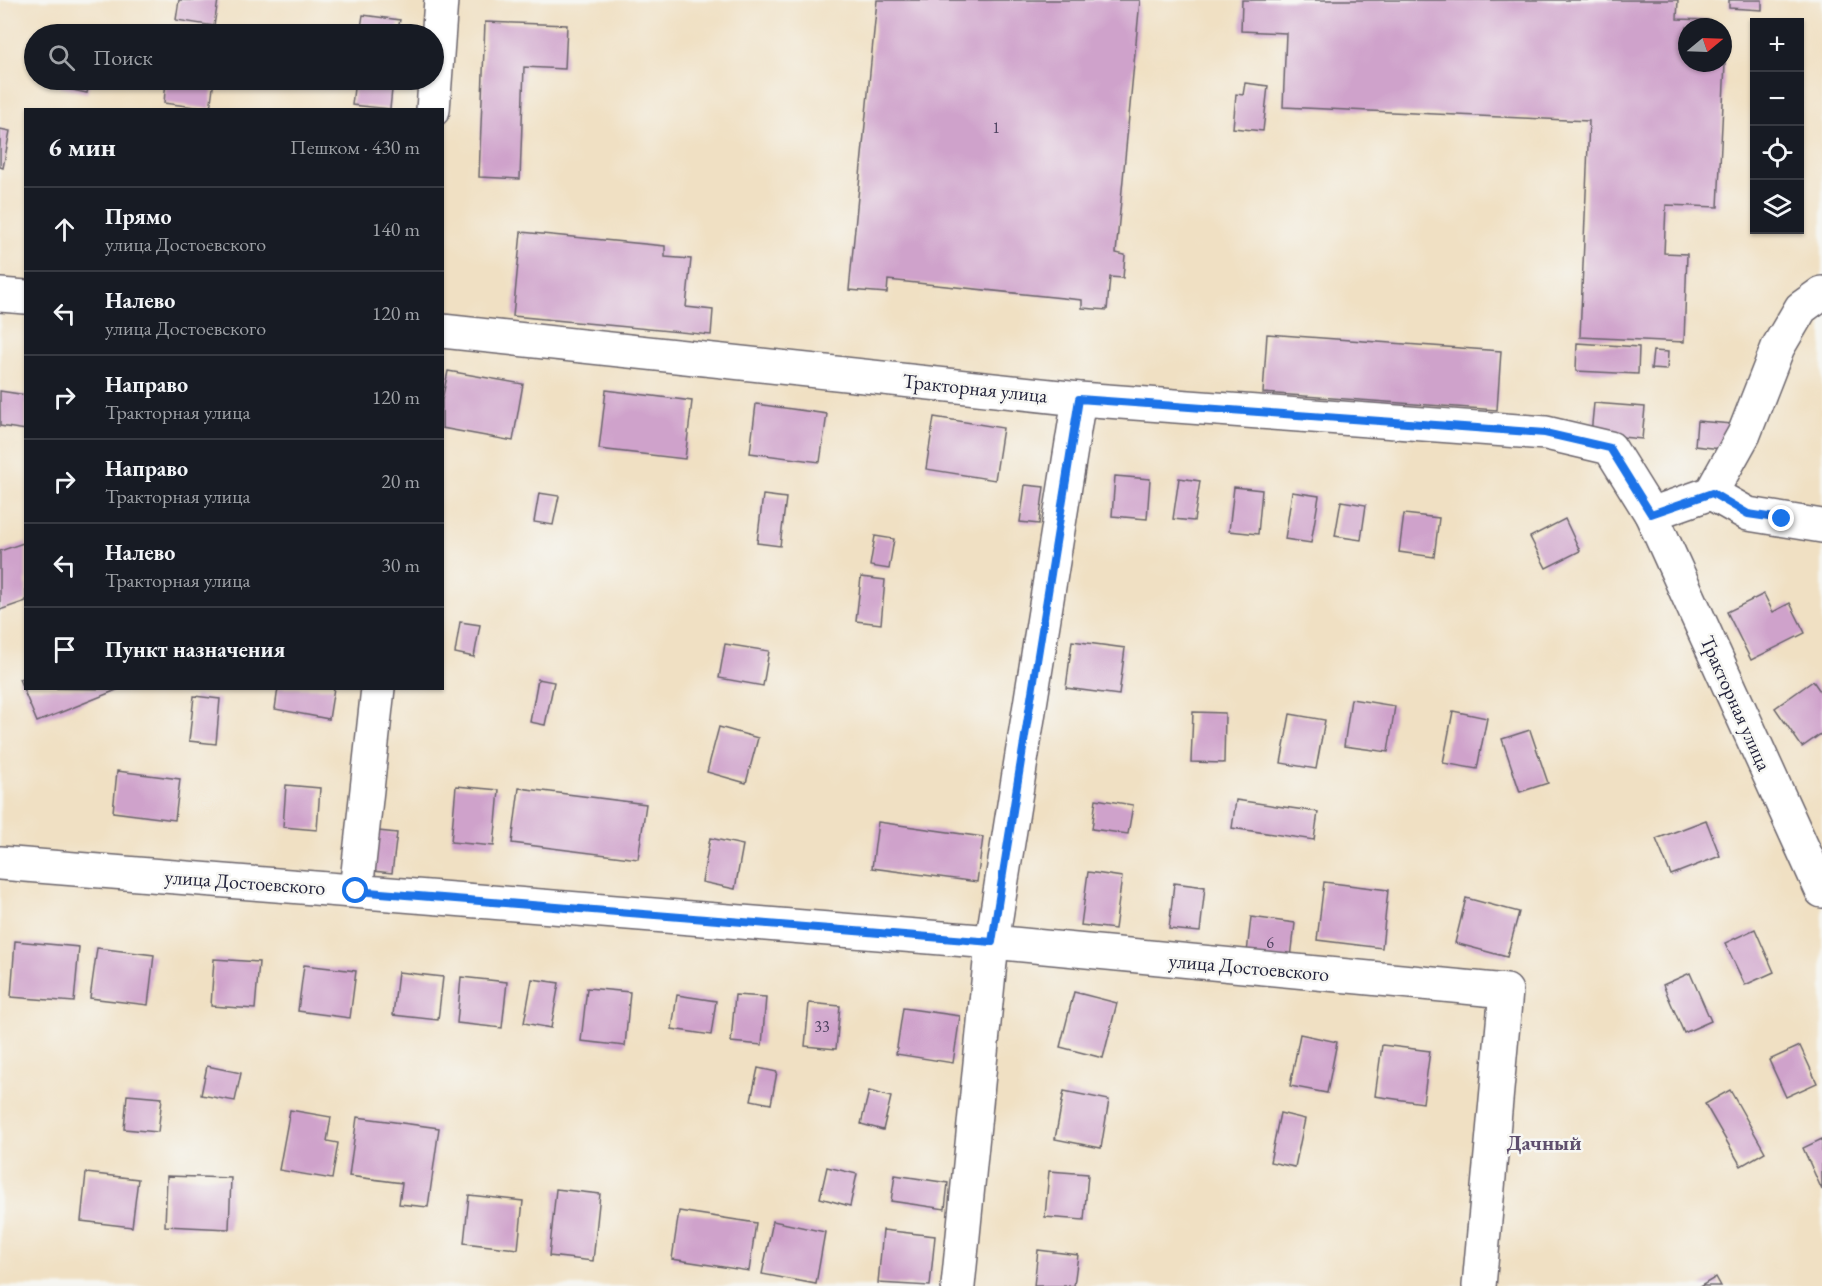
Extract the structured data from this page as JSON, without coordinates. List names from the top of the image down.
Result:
{
  "streets": {
    "street": ["Тракторная улица", "улица Достоевского"]
  },
  "districts": ["Дачный"],
  "house_numbers": ["1", "6", "33"],
  "north": "right",
  "page": {
    "map_buttons": ["+", "−"],
    "search": "Поиск",
    "heading": ["6 мин", "Пешком · 430 m"],
    "list": [
      ["Прямо", "улица Достоевского", "140 m"],
      ["Налево", "улица Достоевского", "120 m"],
      ["Направо", "Тракторная улица", "120 m"],
      ["Направо", "Тракторная улица", "20 m"],
      ["Налево", "Тракторная улица", "30 m"],
      "Пункт назначения"
    ]
  }
}
